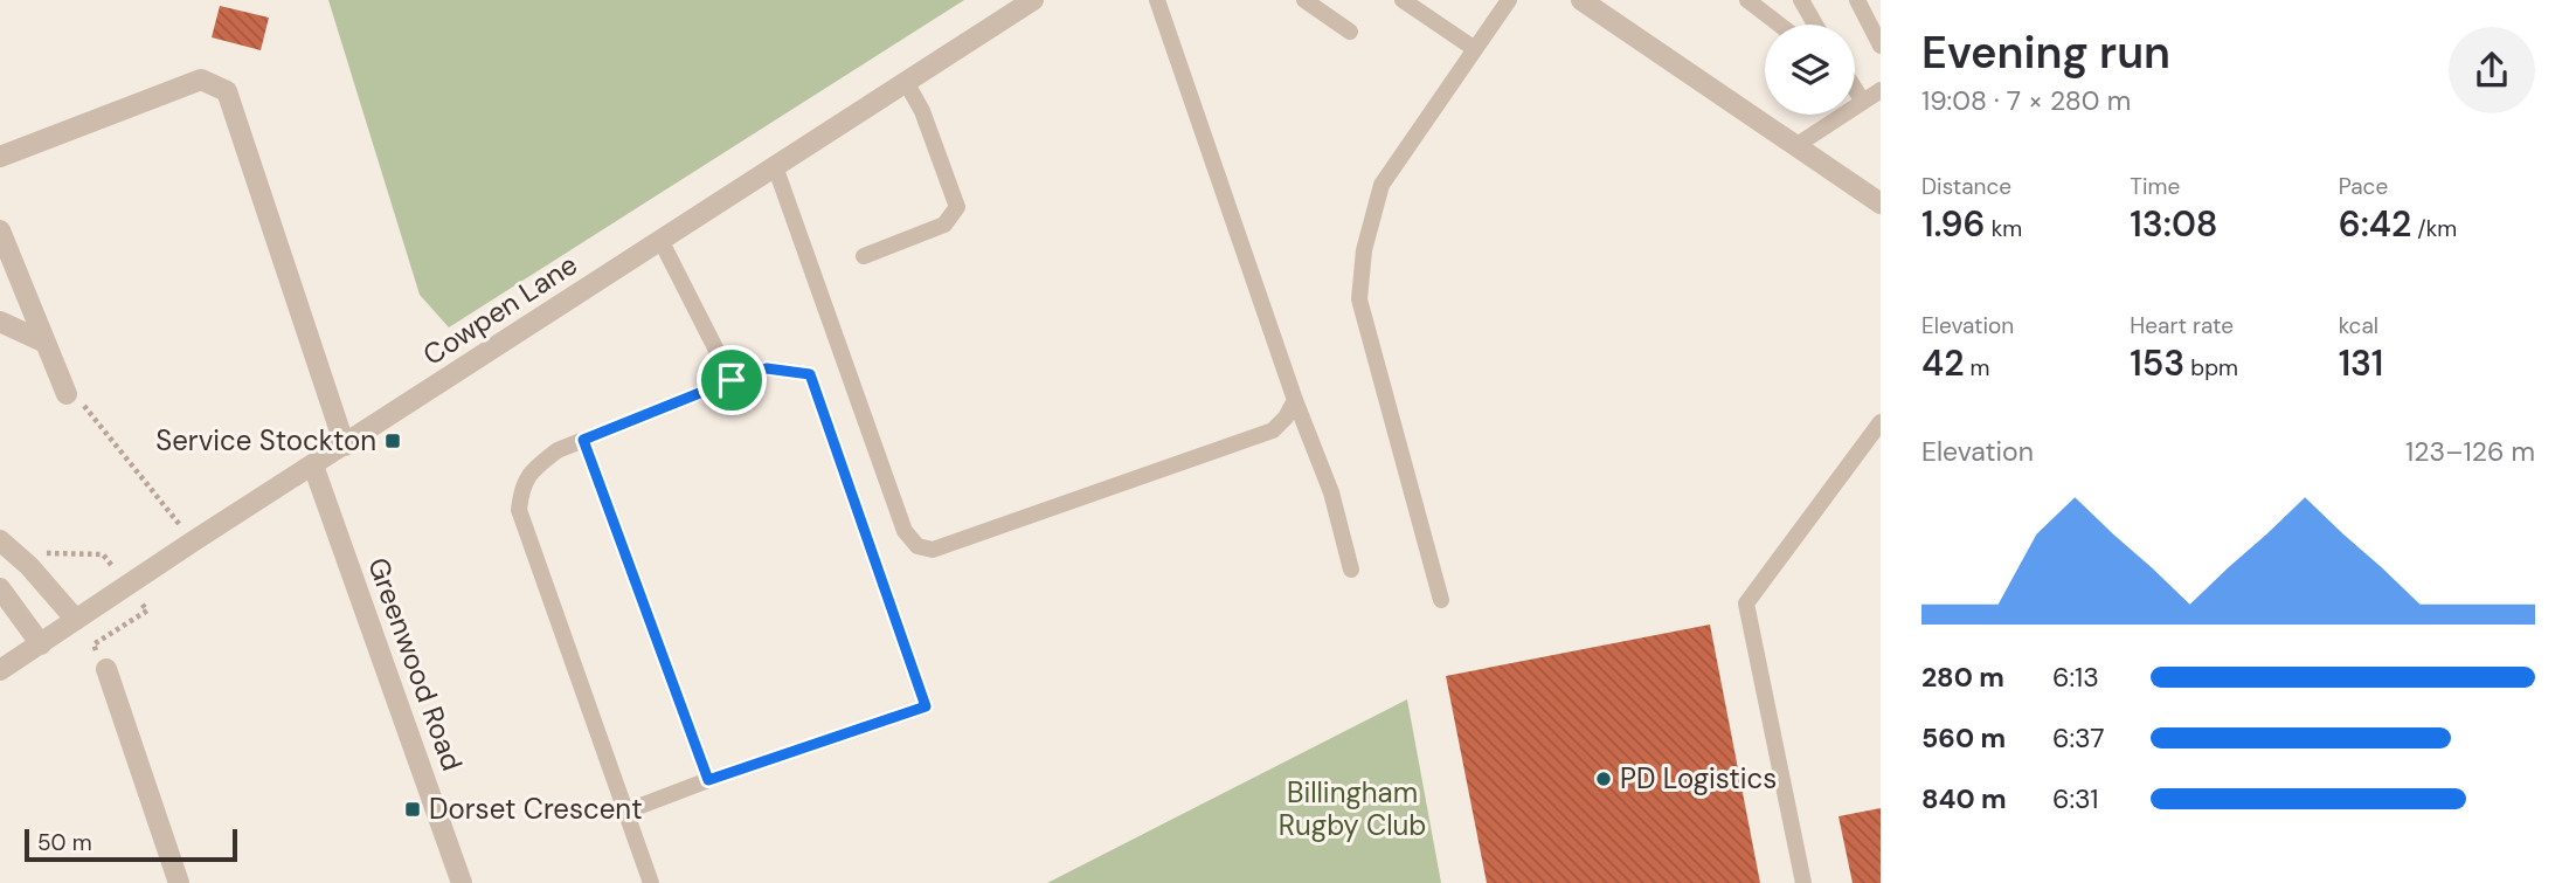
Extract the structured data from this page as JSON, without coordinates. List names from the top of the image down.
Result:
{
  "streets": {
    "street": ["Cowpen Lane", "Greenwood Road"]
  },
  "crossings": [
    ["Cowpen Lane", "Greenwood Road"]
  ],
  "parks": ["Billingham Rugby Club"],
  "places": {
    "transit": ["Service Stockton", "Dorset Crescent"],
    "other": ["PD Logistics"]
  },
  "scale_bar": "50 m",
  "page": {
    "heading": ["Evening run", "19:08 · 7 × 280 m"],
    "stats": [
      ["Distance", "1.96 km"],
      ["Time", "13:08"],
      ["Pace", "6:42 /km"],
      ["Elevation", "42 m"],
      ["Heart rate", "153 bpm"],
      ["kcal", "131"]
    ],
    "chart": ["Elevation", "123–126 m"],
    "list": [
      {
        "name": "280 m",
        "note": "6:13"
      },
      {
        "name": "560 m",
        "note": "6:37"
      },
      {
        "name": "840 m",
        "note": "6:31"
      }
    ],
    "scale": "50 m"
  }
}
